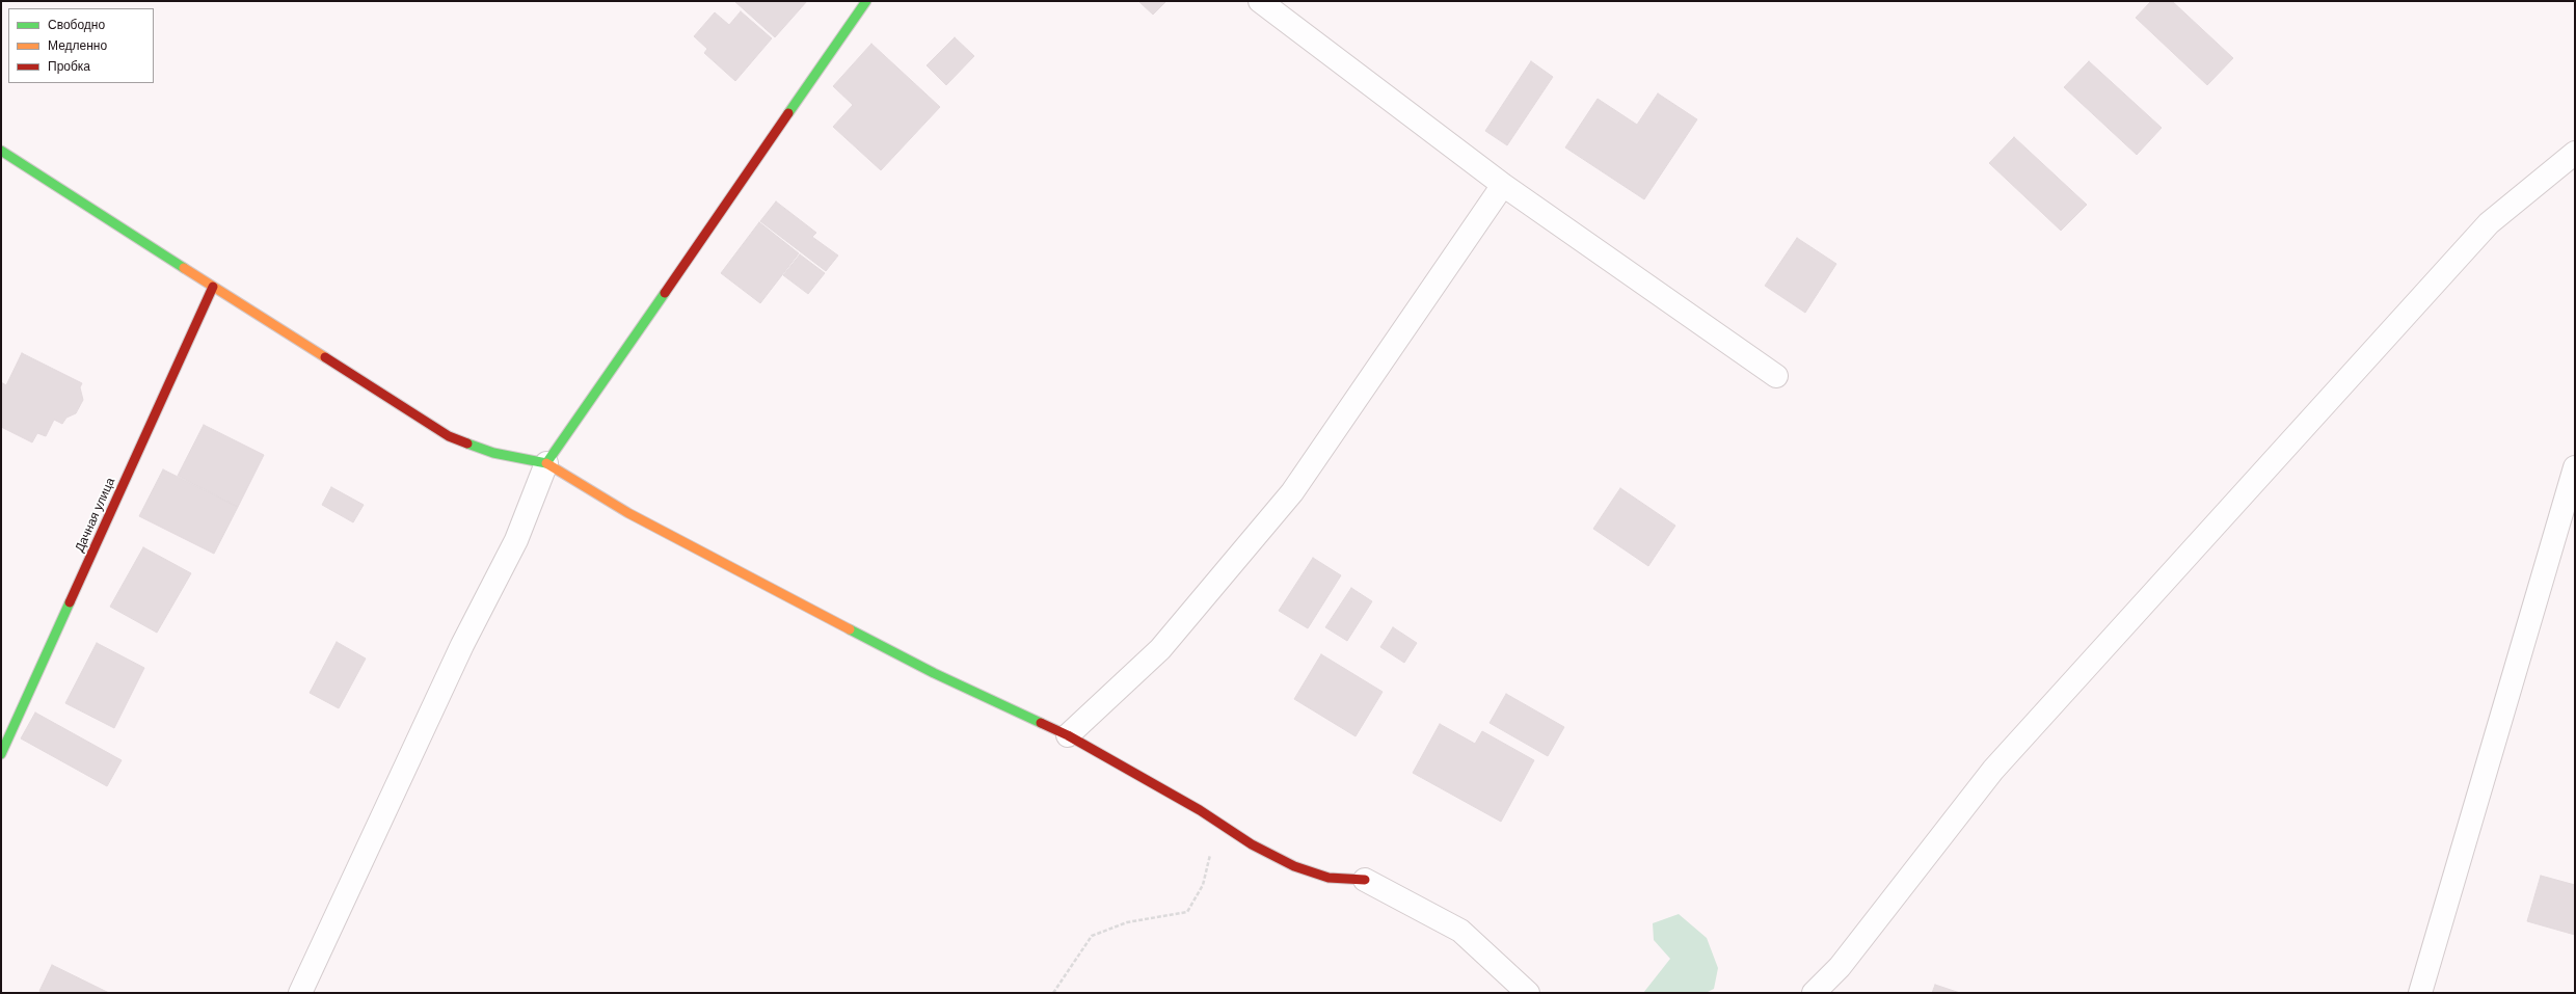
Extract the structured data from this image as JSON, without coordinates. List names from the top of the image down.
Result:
{
  "streets": {
    "street": ["Дачная улица"]
  },
  "legend": ["Свободно", "Медленно", "Пробка"]
}
